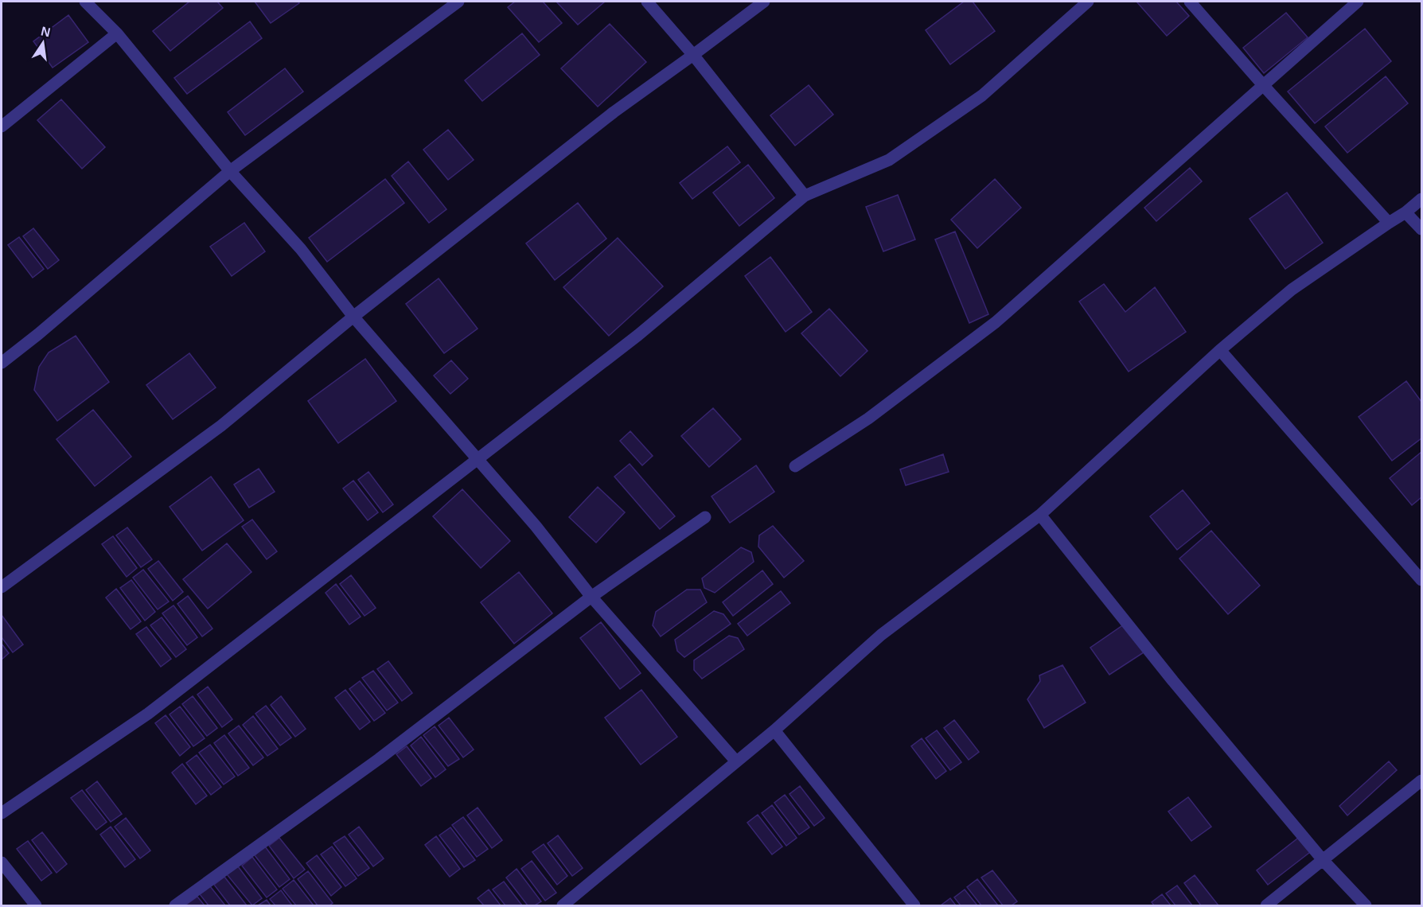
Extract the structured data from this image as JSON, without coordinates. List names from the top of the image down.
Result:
{
  "north": "top"
}
